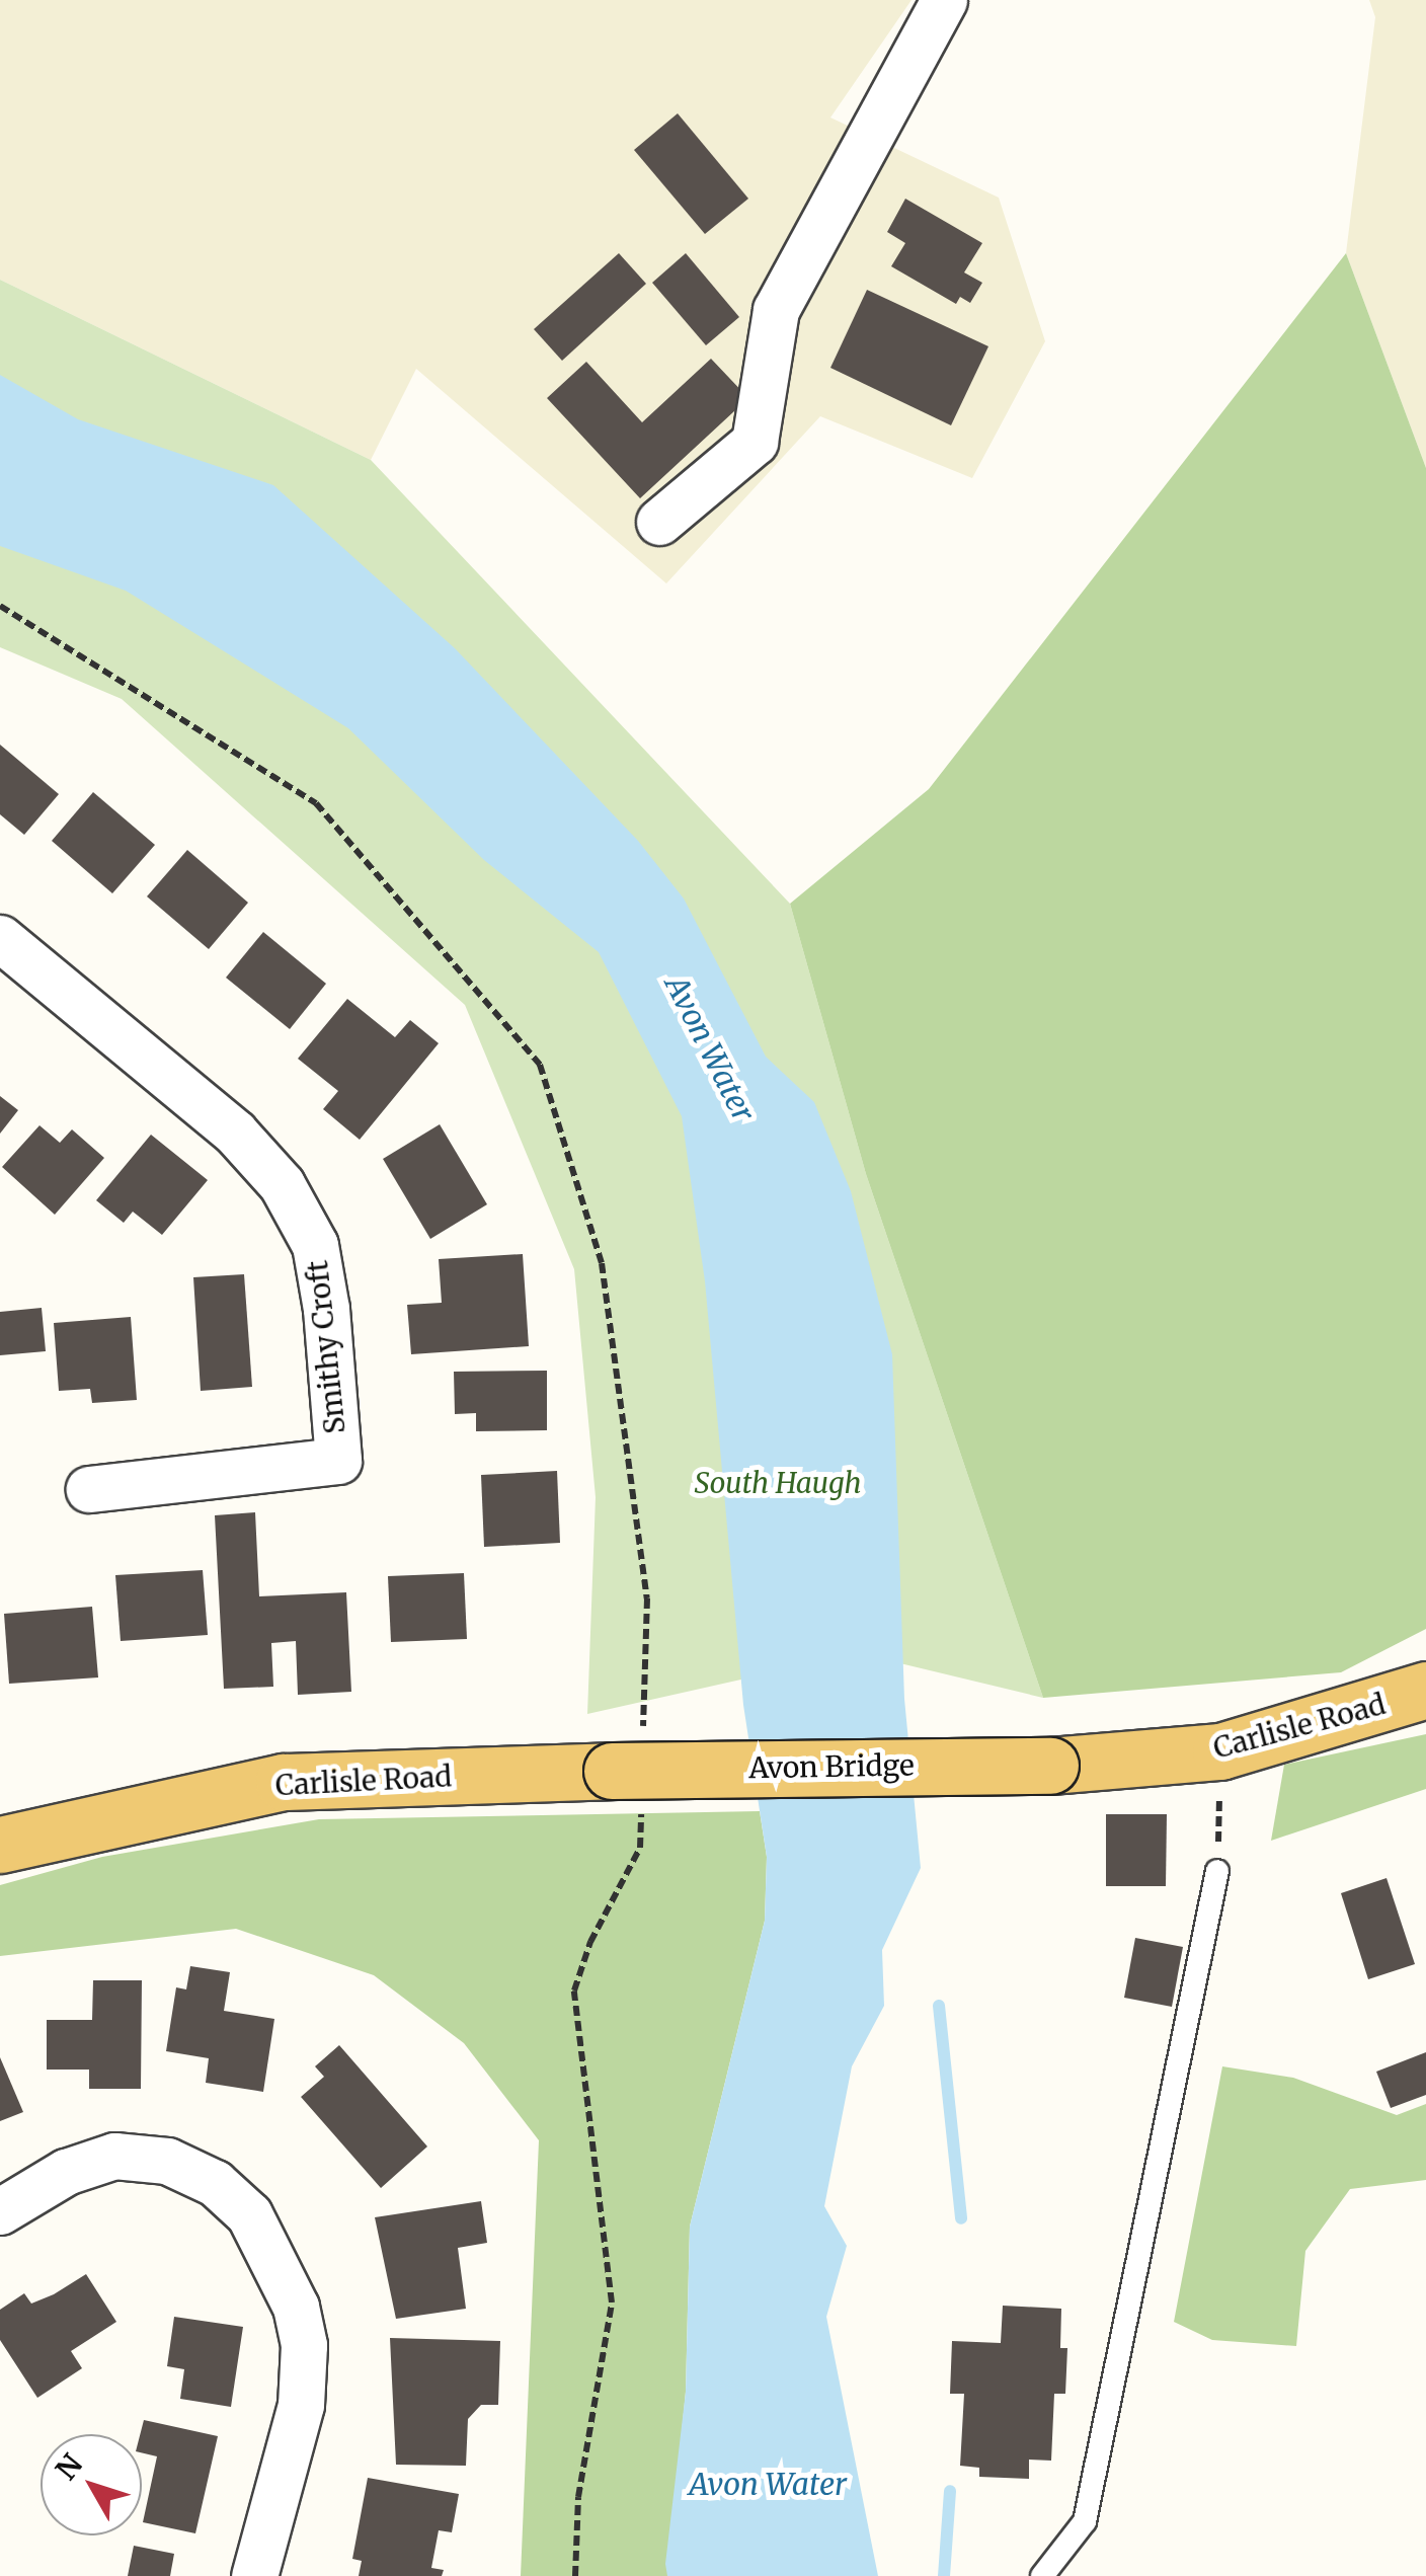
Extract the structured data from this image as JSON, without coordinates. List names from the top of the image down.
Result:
{
  "streets": {
    "main road": ["Carlisle Road", "Avon Bridge"],
    "street": ["Smithy Croft"]
  },
  "crossings": [
    ["Carlisle Road", "Avon Bridge"]
  ],
  "water": ["Avon Water"],
  "parks": ["South Haugh"],
  "north": "top left"
}
